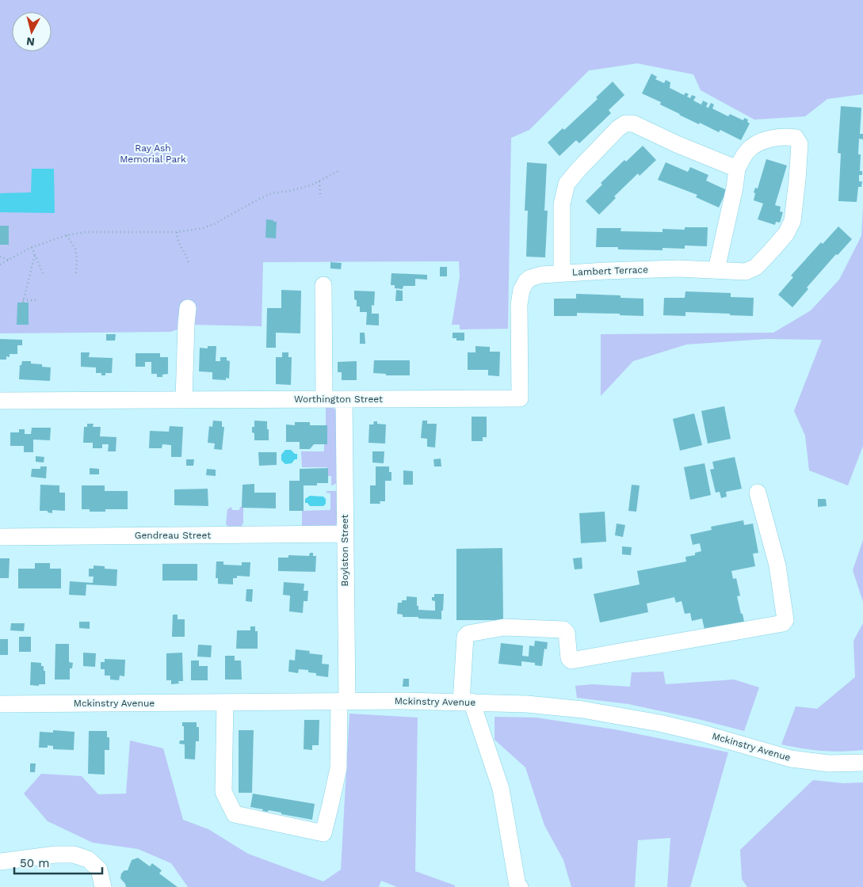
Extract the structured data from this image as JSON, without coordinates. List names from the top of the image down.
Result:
{
  "streets": {
    "street": [
      "Lambert Terrace",
      "Worthington Street",
      "Gendreau Street",
      "Boylston Street",
      "Mckinstry Avenue"
    ]
  },
  "crossings": [
    ["Lambert Terrace", "Worthington Street"],
    ["Worthington Street", "Boylston Street"],
    ["Gendreau Street", "Boylston Street"],
    ["Boylston Street", "Mckinstry Avenue"]
  ],
  "parks": ["Ray Ash Memorial Park"],
  "scale_bar": "50 m",
  "north": "bottom"
}
